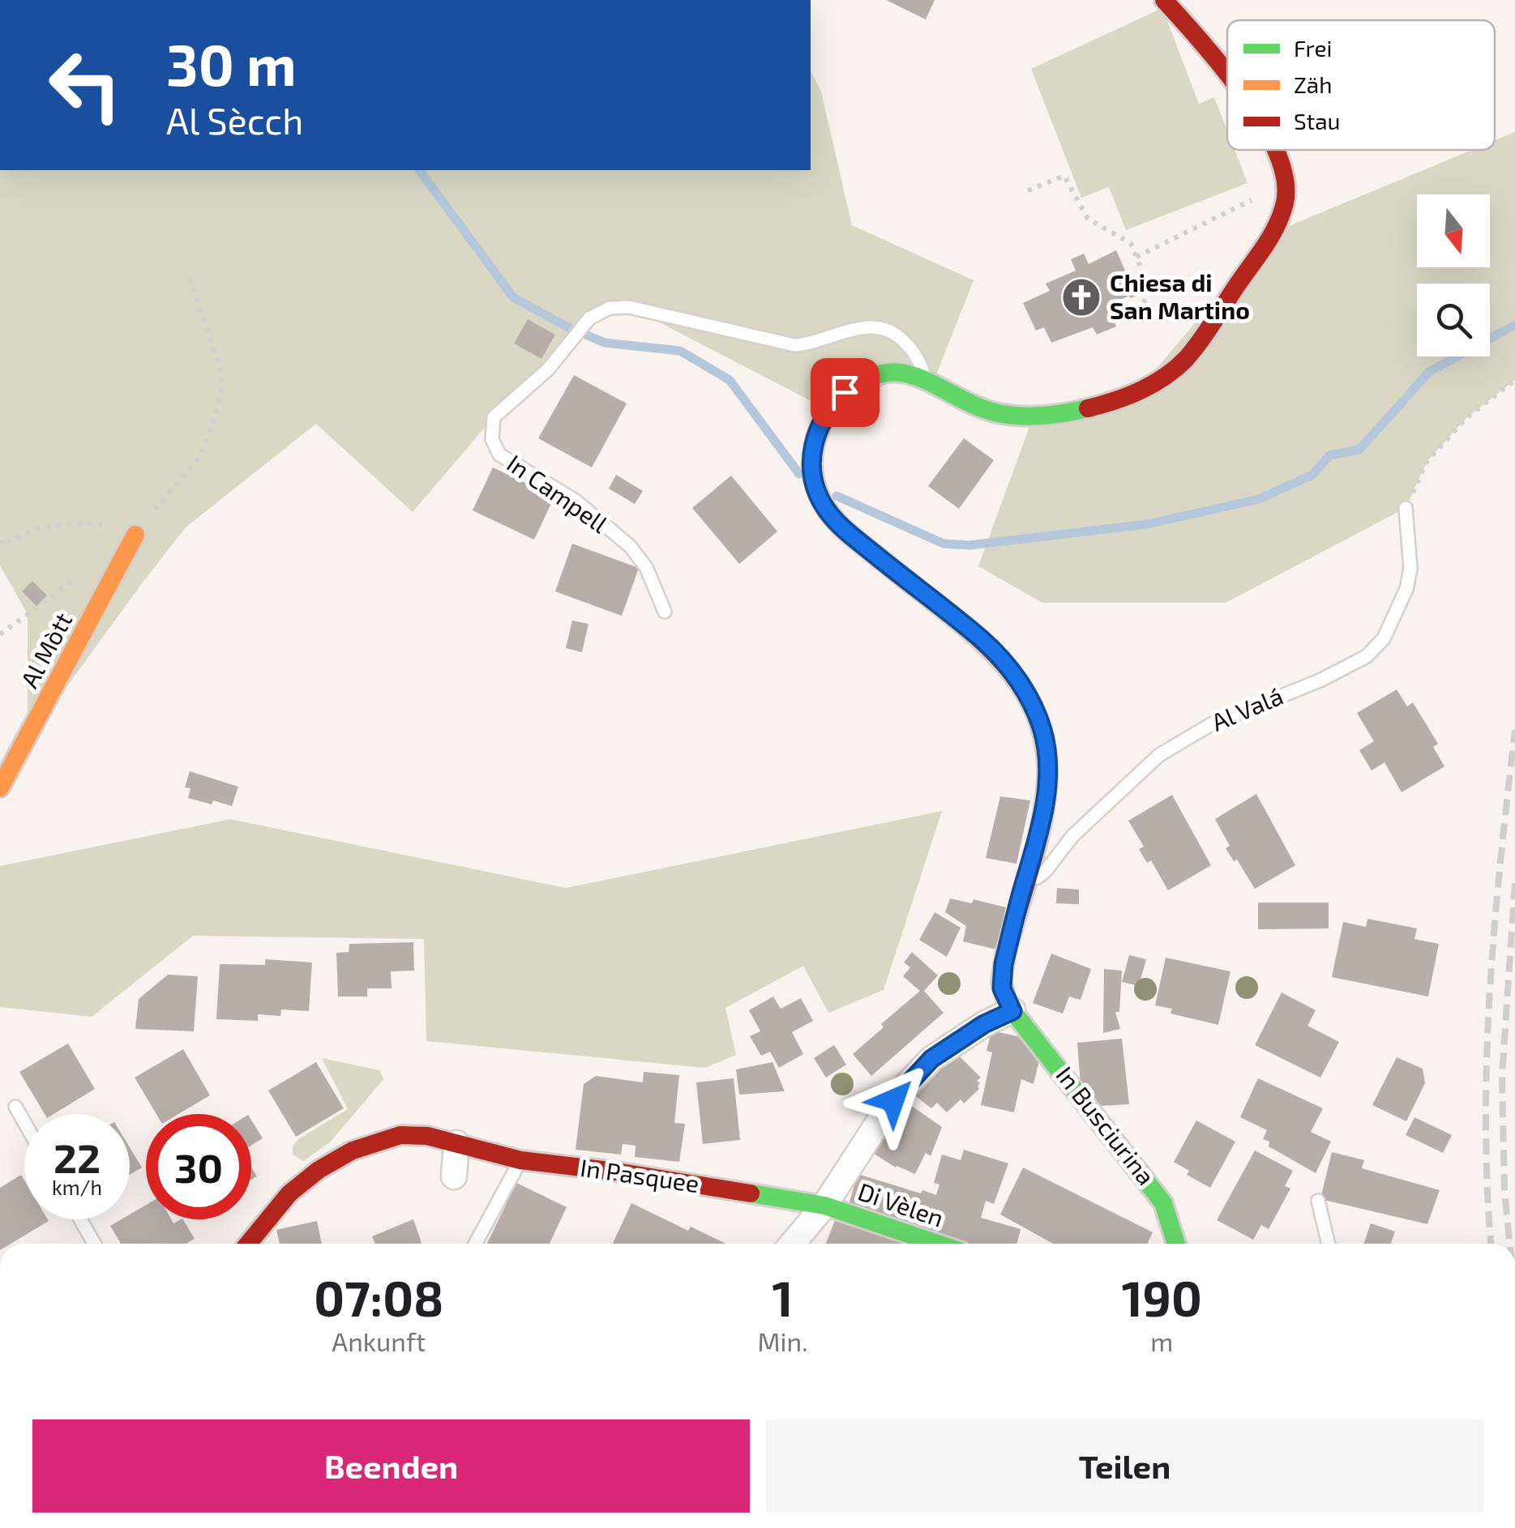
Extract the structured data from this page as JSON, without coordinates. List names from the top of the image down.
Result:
{
  "streets": {
    "street": [
      "Al Mòtt",
      "In Busciurina",
      "In Pasquee",
      "Di Vèlen"
    ],
    "lane": ["In Campell", "Al Valá"]
  },
  "crossings": [
    ["In Pasquee", "Di Vèlen"]
  ],
  "places": {
    "church": ["Chiesa di San Martino"]
  },
  "legend": ["Frei", "Zäh", "Stau"],
  "north": "bottom",
  "page": {
    "turn": ["30 m", "Al Sècch"],
    "speed": "22 km/h",
    "limit": "30",
    "eta": [
      "07:08",
      "Ankunft",
      "1",
      "Min.",
      "190",
      "m"
    ],
    "buttons": ["Beenden", "Teilen"]
  }
}
